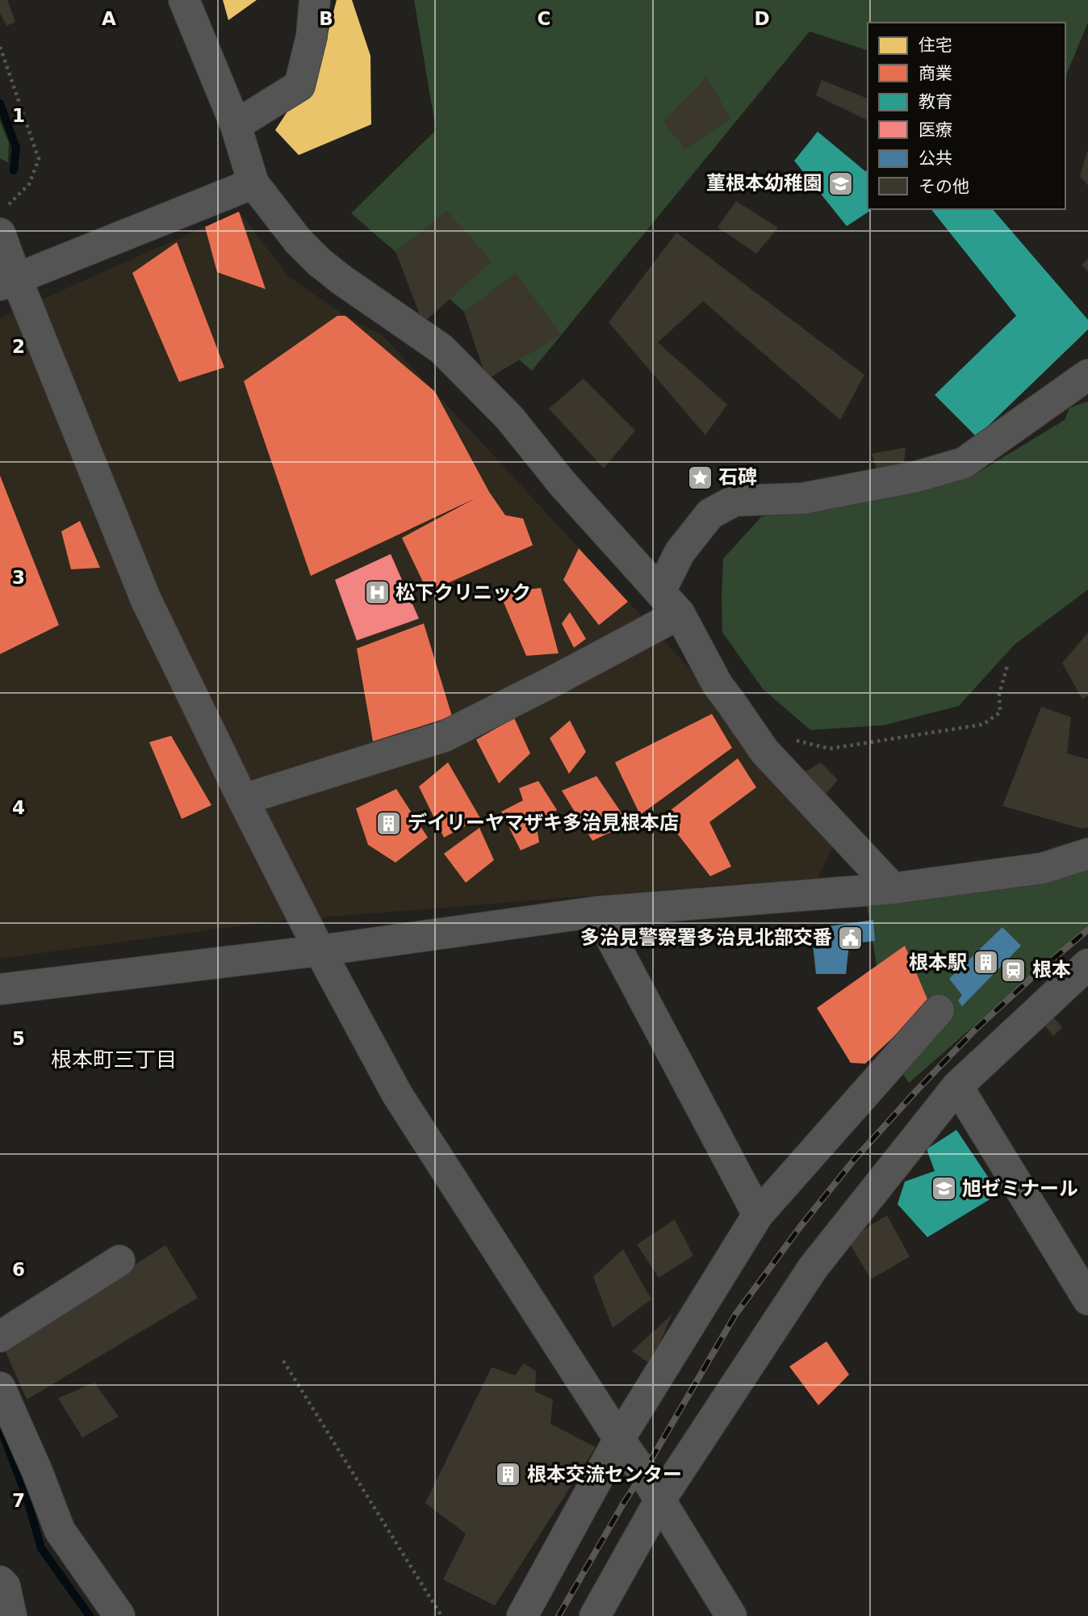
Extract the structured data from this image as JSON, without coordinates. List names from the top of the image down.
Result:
{
  "districts": ["根本町三丁目"],
  "places": {
    "school or university": ["菫根本幼稚園", "旭ゼミナール"],
    "place": ["石碑"],
    "hospital": ["松下クリニック"],
    "building": ["デイリーヤマザキ多治見根本店", "根本駅", "根本交流センター"],
    "public building": ["多治見警察署多治見北部交番"],
    "station": ["根本"]
  },
  "legend": [
    "住宅",
    "商業",
    "教育",
    "医療",
    "公共",
    "その他"
  ],
  "grid": {
    "columns": [
      "A",
      "B",
      "C",
      "D"
    ],
    "rows": [
      "1",
      "2",
      "3",
      "4",
      "5",
      "6",
      "7"
    ]
  }
}
